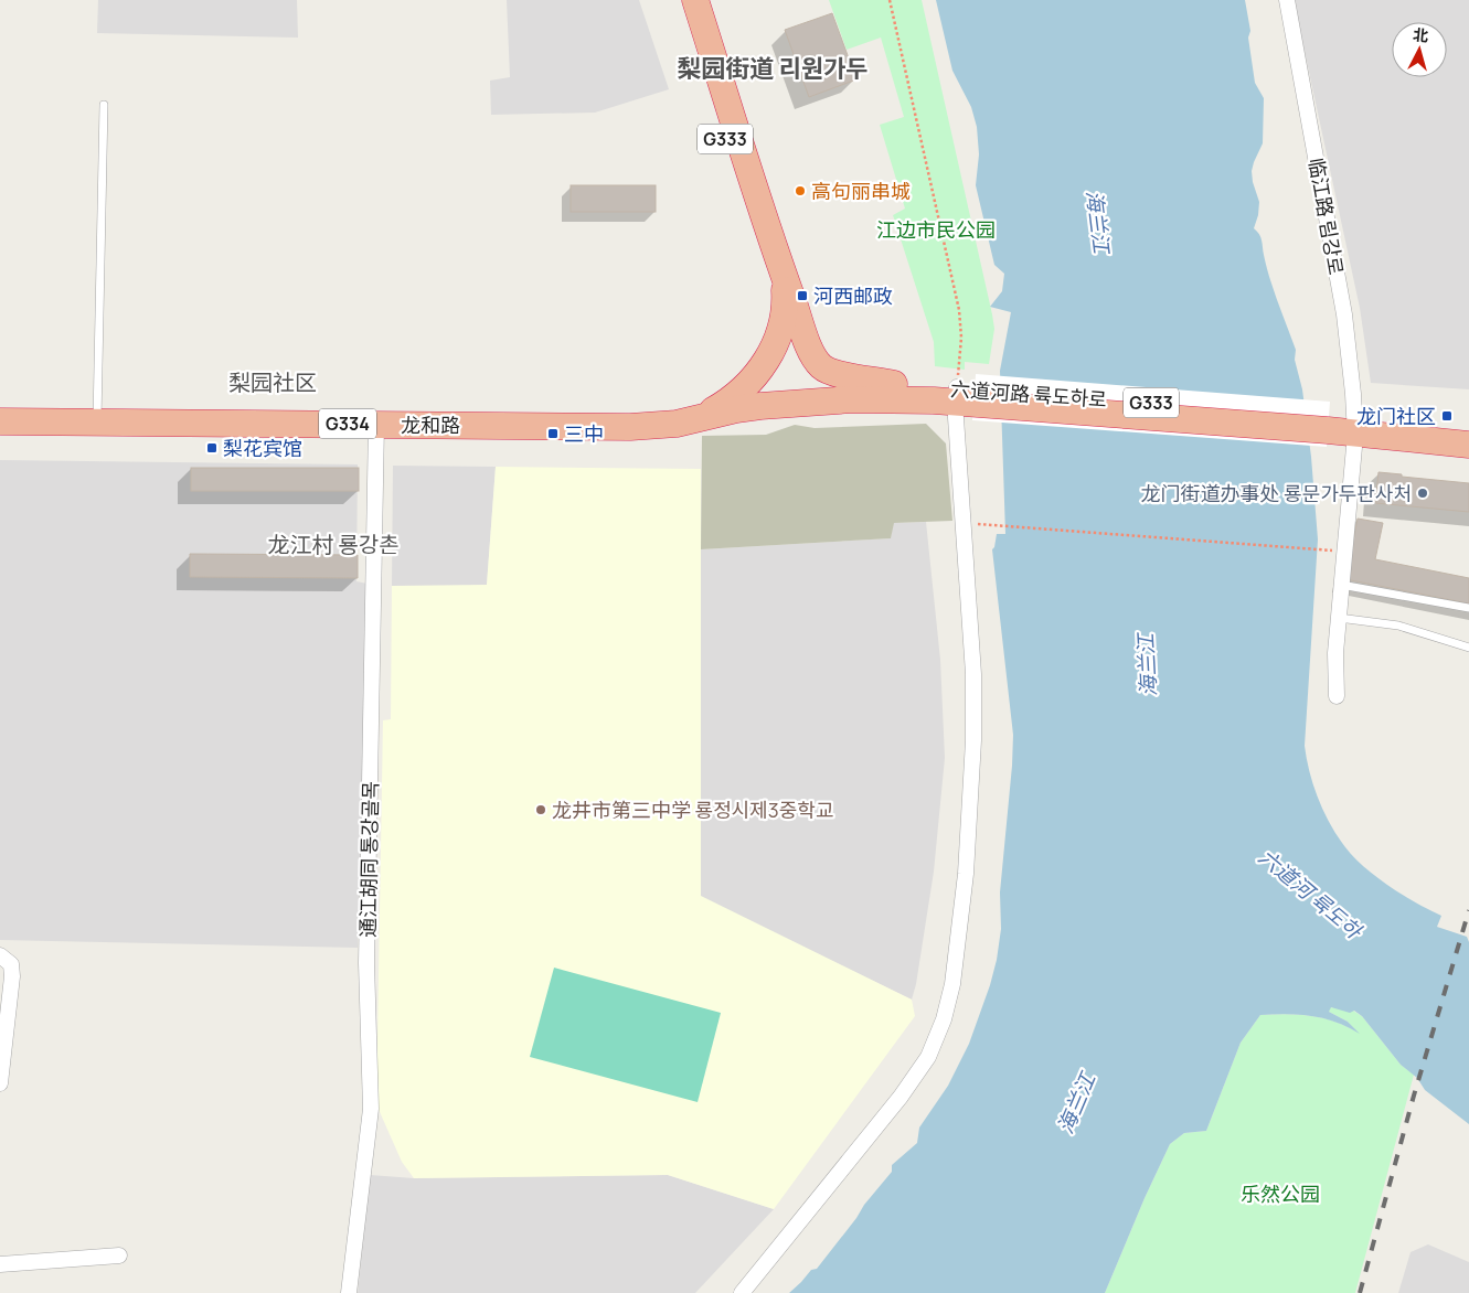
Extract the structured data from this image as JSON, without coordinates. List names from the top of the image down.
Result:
{
  "streets": {
    "highway": [
      "G333",
      "六道河路 륙도하로",
      "G334",
      "龙和路"
    ],
    "street": ["临江路 림강로", "通江胡同 통강골목"]
  },
  "crossings": [
    ["G333", "G334"],
    ["临江路 림강로", "六道河路 륙도하로"],
    ["六道河路 륙도하로", "G334"],
    ["六道河路 륙도하로", "龙和路"],
    ["G334", "龙和路"],
    ["龙和路", "通江胡同 통강골목"]
  ],
  "districts": ["梨园街道 리원가두", "梨园社区", "龙江村 룡강촌"],
  "water": ["海兰江", "六道河 륙도하"],
  "parks": ["江边市民公园", "乐然公园"],
  "places": {
    "other": ["高句丽串城", "龙门街道办事处 룡문가두판사처", "龙井市第三中学 룡정시제3중학교"],
    "transit": [
      "河西邮政",
      "龙门社区",
      "三中",
      "梨花宾馆"
    ]
  },
  "north": "top"
}
